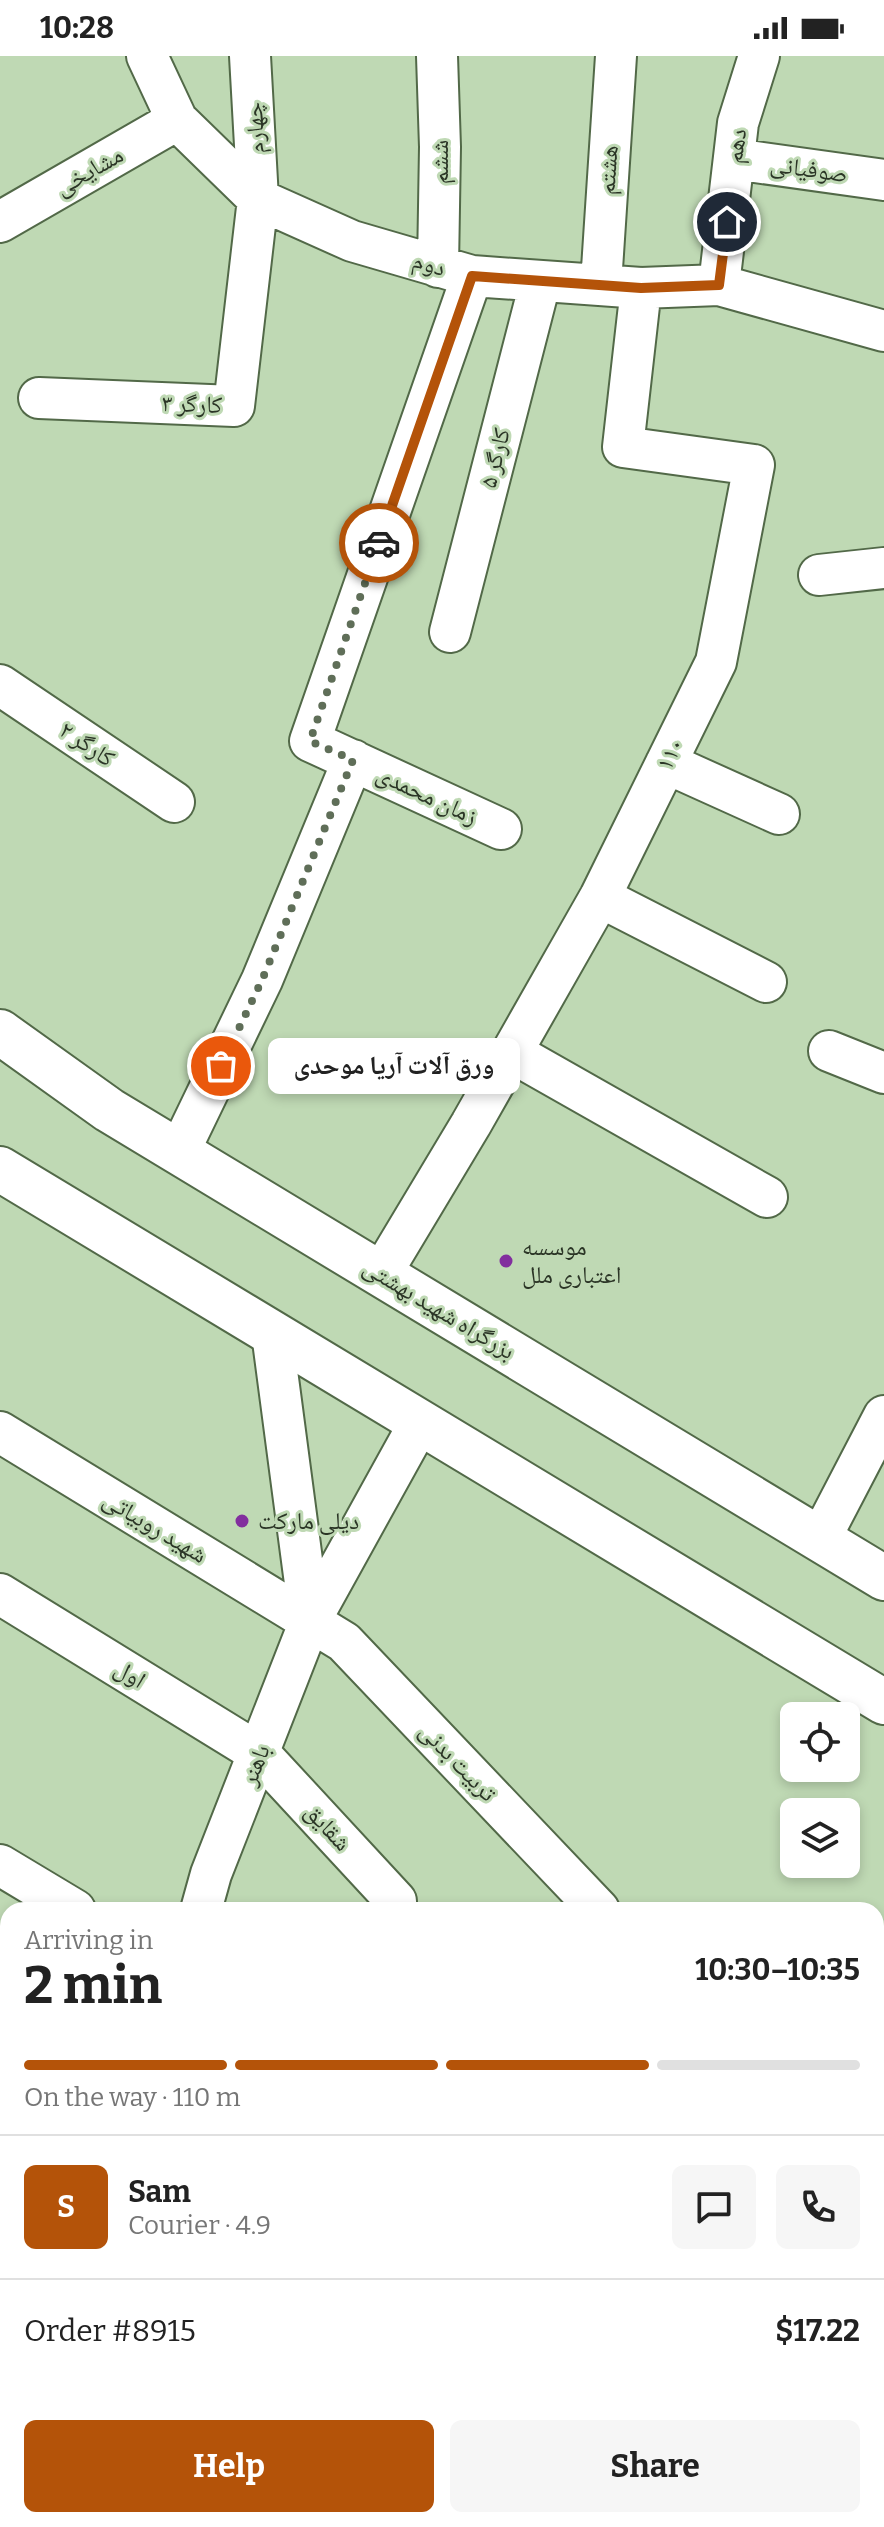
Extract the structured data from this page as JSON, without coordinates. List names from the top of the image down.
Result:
{
  "streets": {
    "highway": ["بزرگراه شهید بهشتی"],
    "street": [
      "چهارم",
      "دهم",
      "ششم",
      "صوفیانی",
      "هشتم",
      "مشایخی",
      "دوم",
      "کارگر ۳",
      "کارگر ۵",
      "کارگر ۲",
      "۱۱۰",
      "زمان محمدی",
      "شهید روبیاتی",
      "اول",
      "تربیت بدنی",
      "باهنر",
      "شقایق"
    ]
  },
  "crossings": [
    ["چهارم", "دوم"],
    ["چهارم", "کارگر ۳"],
    ["دهم", "صوفیانی"],
    ["دهم", "دوم"],
    ["ششم", "دوم"],
    ["ششم", "زمان محمدی"],
    ["هشتم", "دوم"],
    ["مشایخی", "دوم"],
    ["دوم", "کارگر ۳"],
    ["دوم", "کارگر ۵"],
    ["دوم", "۱۱۰"],
    ["دوم", "زمان محمدی"],
    ["۱۱۰", "بزرگراه شهید بهشتی"],
    ["زمان محمدی", "بزرگراه شهید بهشتی"],
    ["شهید روبیاتی", "تربیت بدنی"],
    ["شهید روبیاتی", "باهنر"],
    ["اول", "باهنر"],
    ["اول", "شقایق"],
    ["تربیت بدنی", "باهنر"],
    ["باهنر", "شقایق"]
  ],
  "places": ["ورق آلات آریا موحدی", "موسسه اعتباری ملل", "دیلی مارکت"],
  "page": {
    "status": "10:28",
    "bubble": "ورق آلات آریا موحدی",
    "heading": ["2 min", "Arriving in", "10:30–10:35"],
    "panel": [
      "Sam",
      "Courier · 4.9",
      "Order #8915",
      "$17.22"
    ],
    "bar": "On the way · 110 m",
    "round": "S",
    "buttons": ["Help", "Share"]
  }
}
